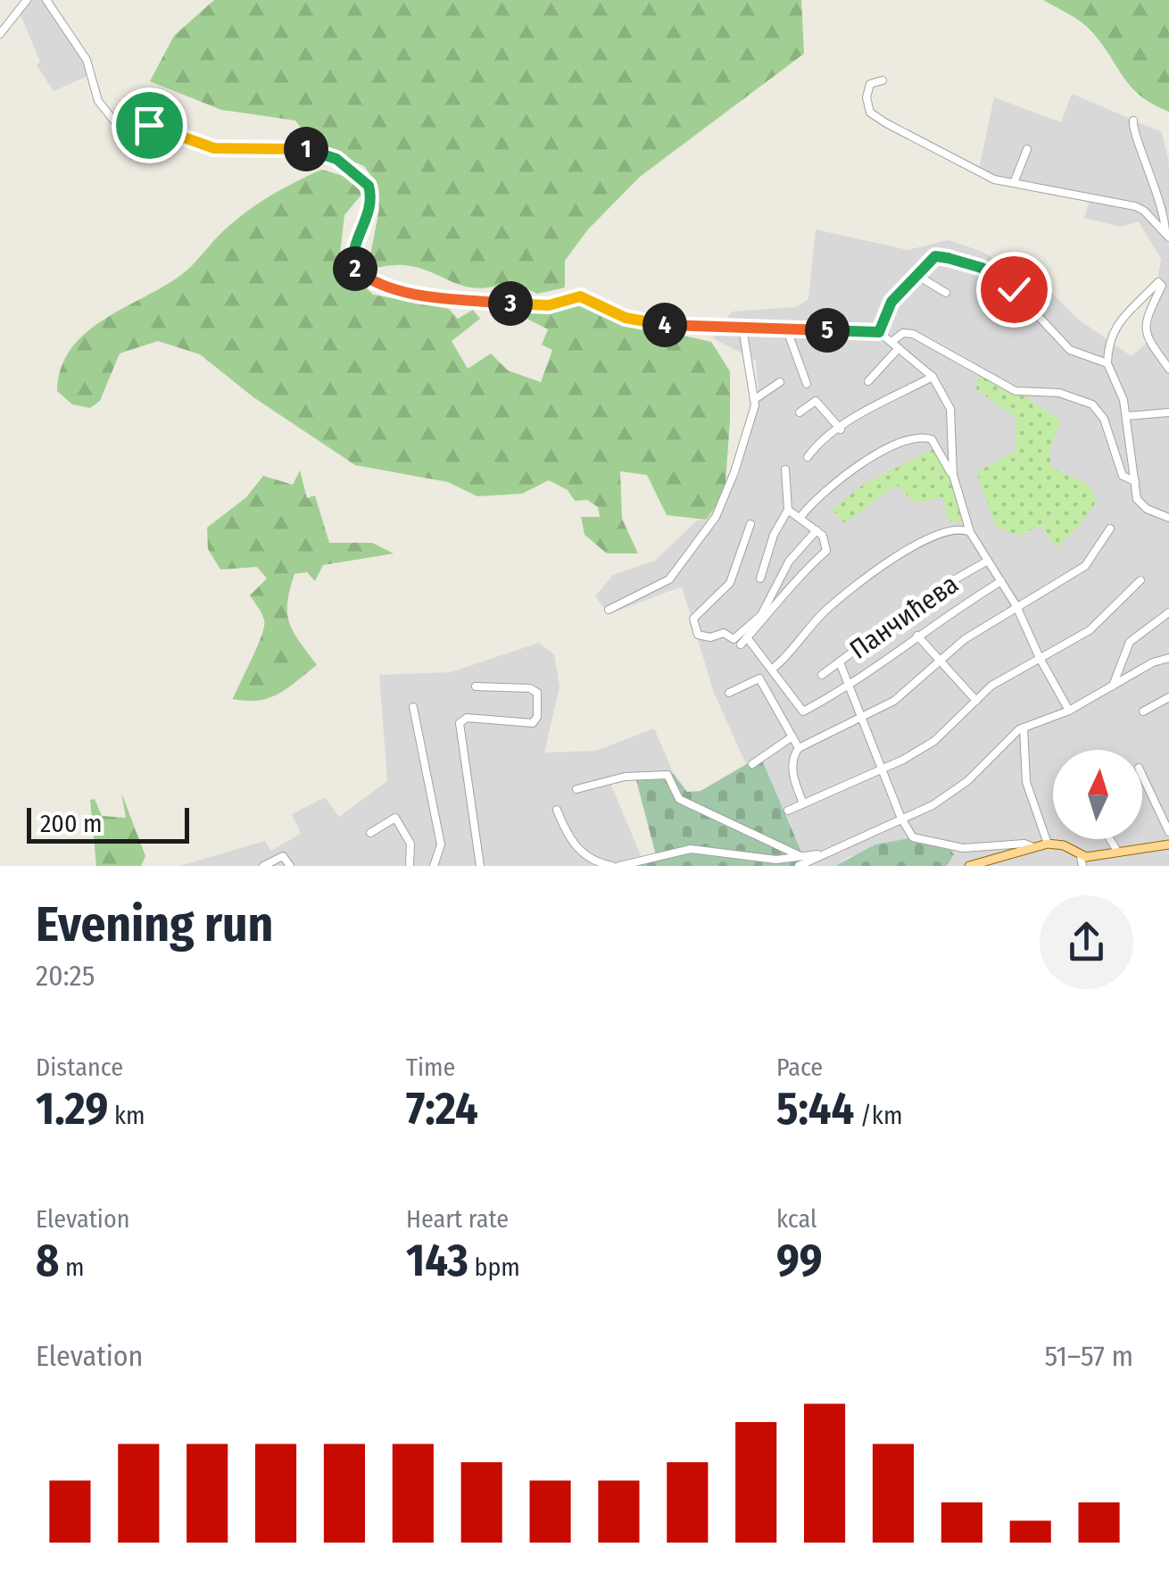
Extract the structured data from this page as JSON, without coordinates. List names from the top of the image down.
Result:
{
  "streets": {
    "street": ["Панчићева"]
  },
  "scale_bar": "200 m",
  "north": "top",
  "page": {
    "pins": [
      "1",
      "2",
      "3",
      "4",
      "5"
    ],
    "scale": "200 m",
    "heading": ["Evening run", "20:25"],
    "stats": [
      ["Distance", "1.29 km"],
      ["Time", "7:24"],
      ["Pace", "5:44 /km"],
      ["Elevation", "8 m"],
      ["Heart rate", "143 bpm"],
      ["kcal", "99"]
    ],
    "chart": ["Elevation", "51–57 m"]
  }
}
